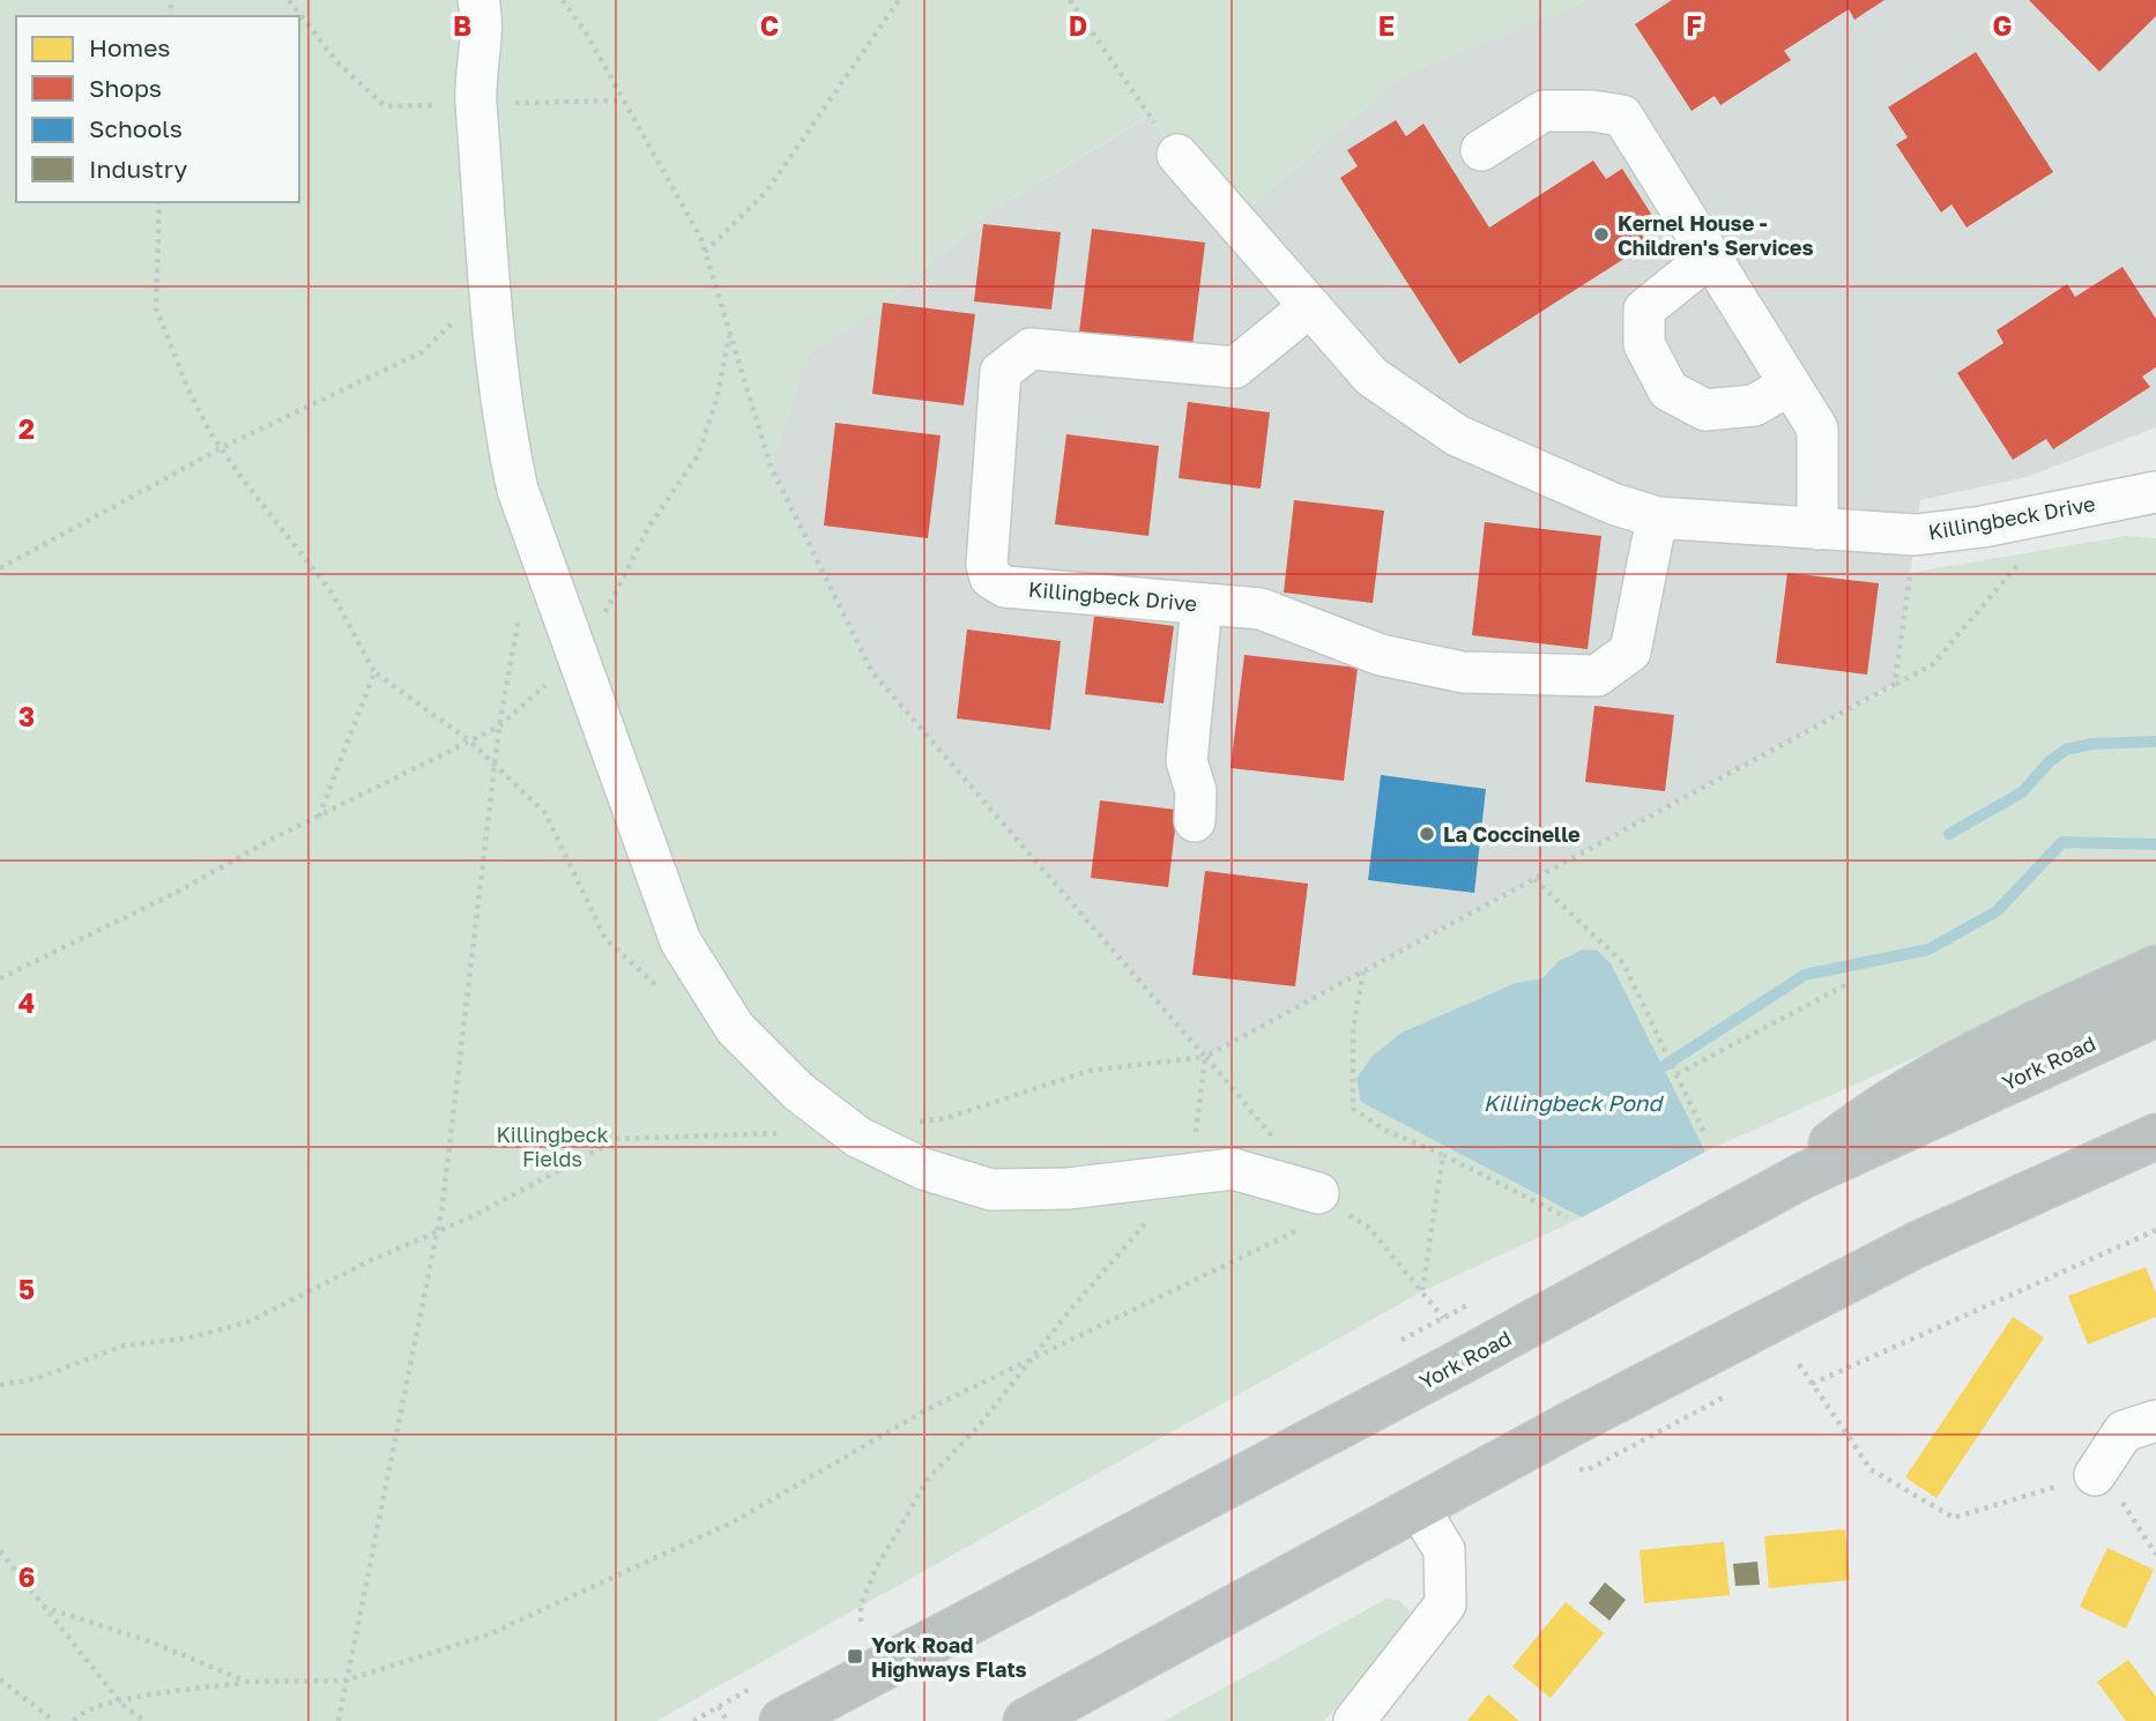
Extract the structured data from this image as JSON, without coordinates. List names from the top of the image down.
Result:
{
  "streets": {
    "highway": ["York Road"],
    "street": ["Killingbeck Drive"]
  },
  "water": ["Killingbeck Pond"],
  "parks": ["Killingbeck Fields"],
  "places": {
    "other": ["Kernel House - Children's Services", "La Coccinelle"],
    "transit": ["York Road Highways Flats"]
  },
  "legend": [
    "Homes",
    "Shops",
    "Schools",
    "Industry"
  ],
  "grid": {
    "columns": [
      "B",
      "C",
      "D",
      "E",
      "F",
      "G"
    ],
    "rows": [
      "2",
      "3",
      "4",
      "5",
      "6"
    ]
  }
}
